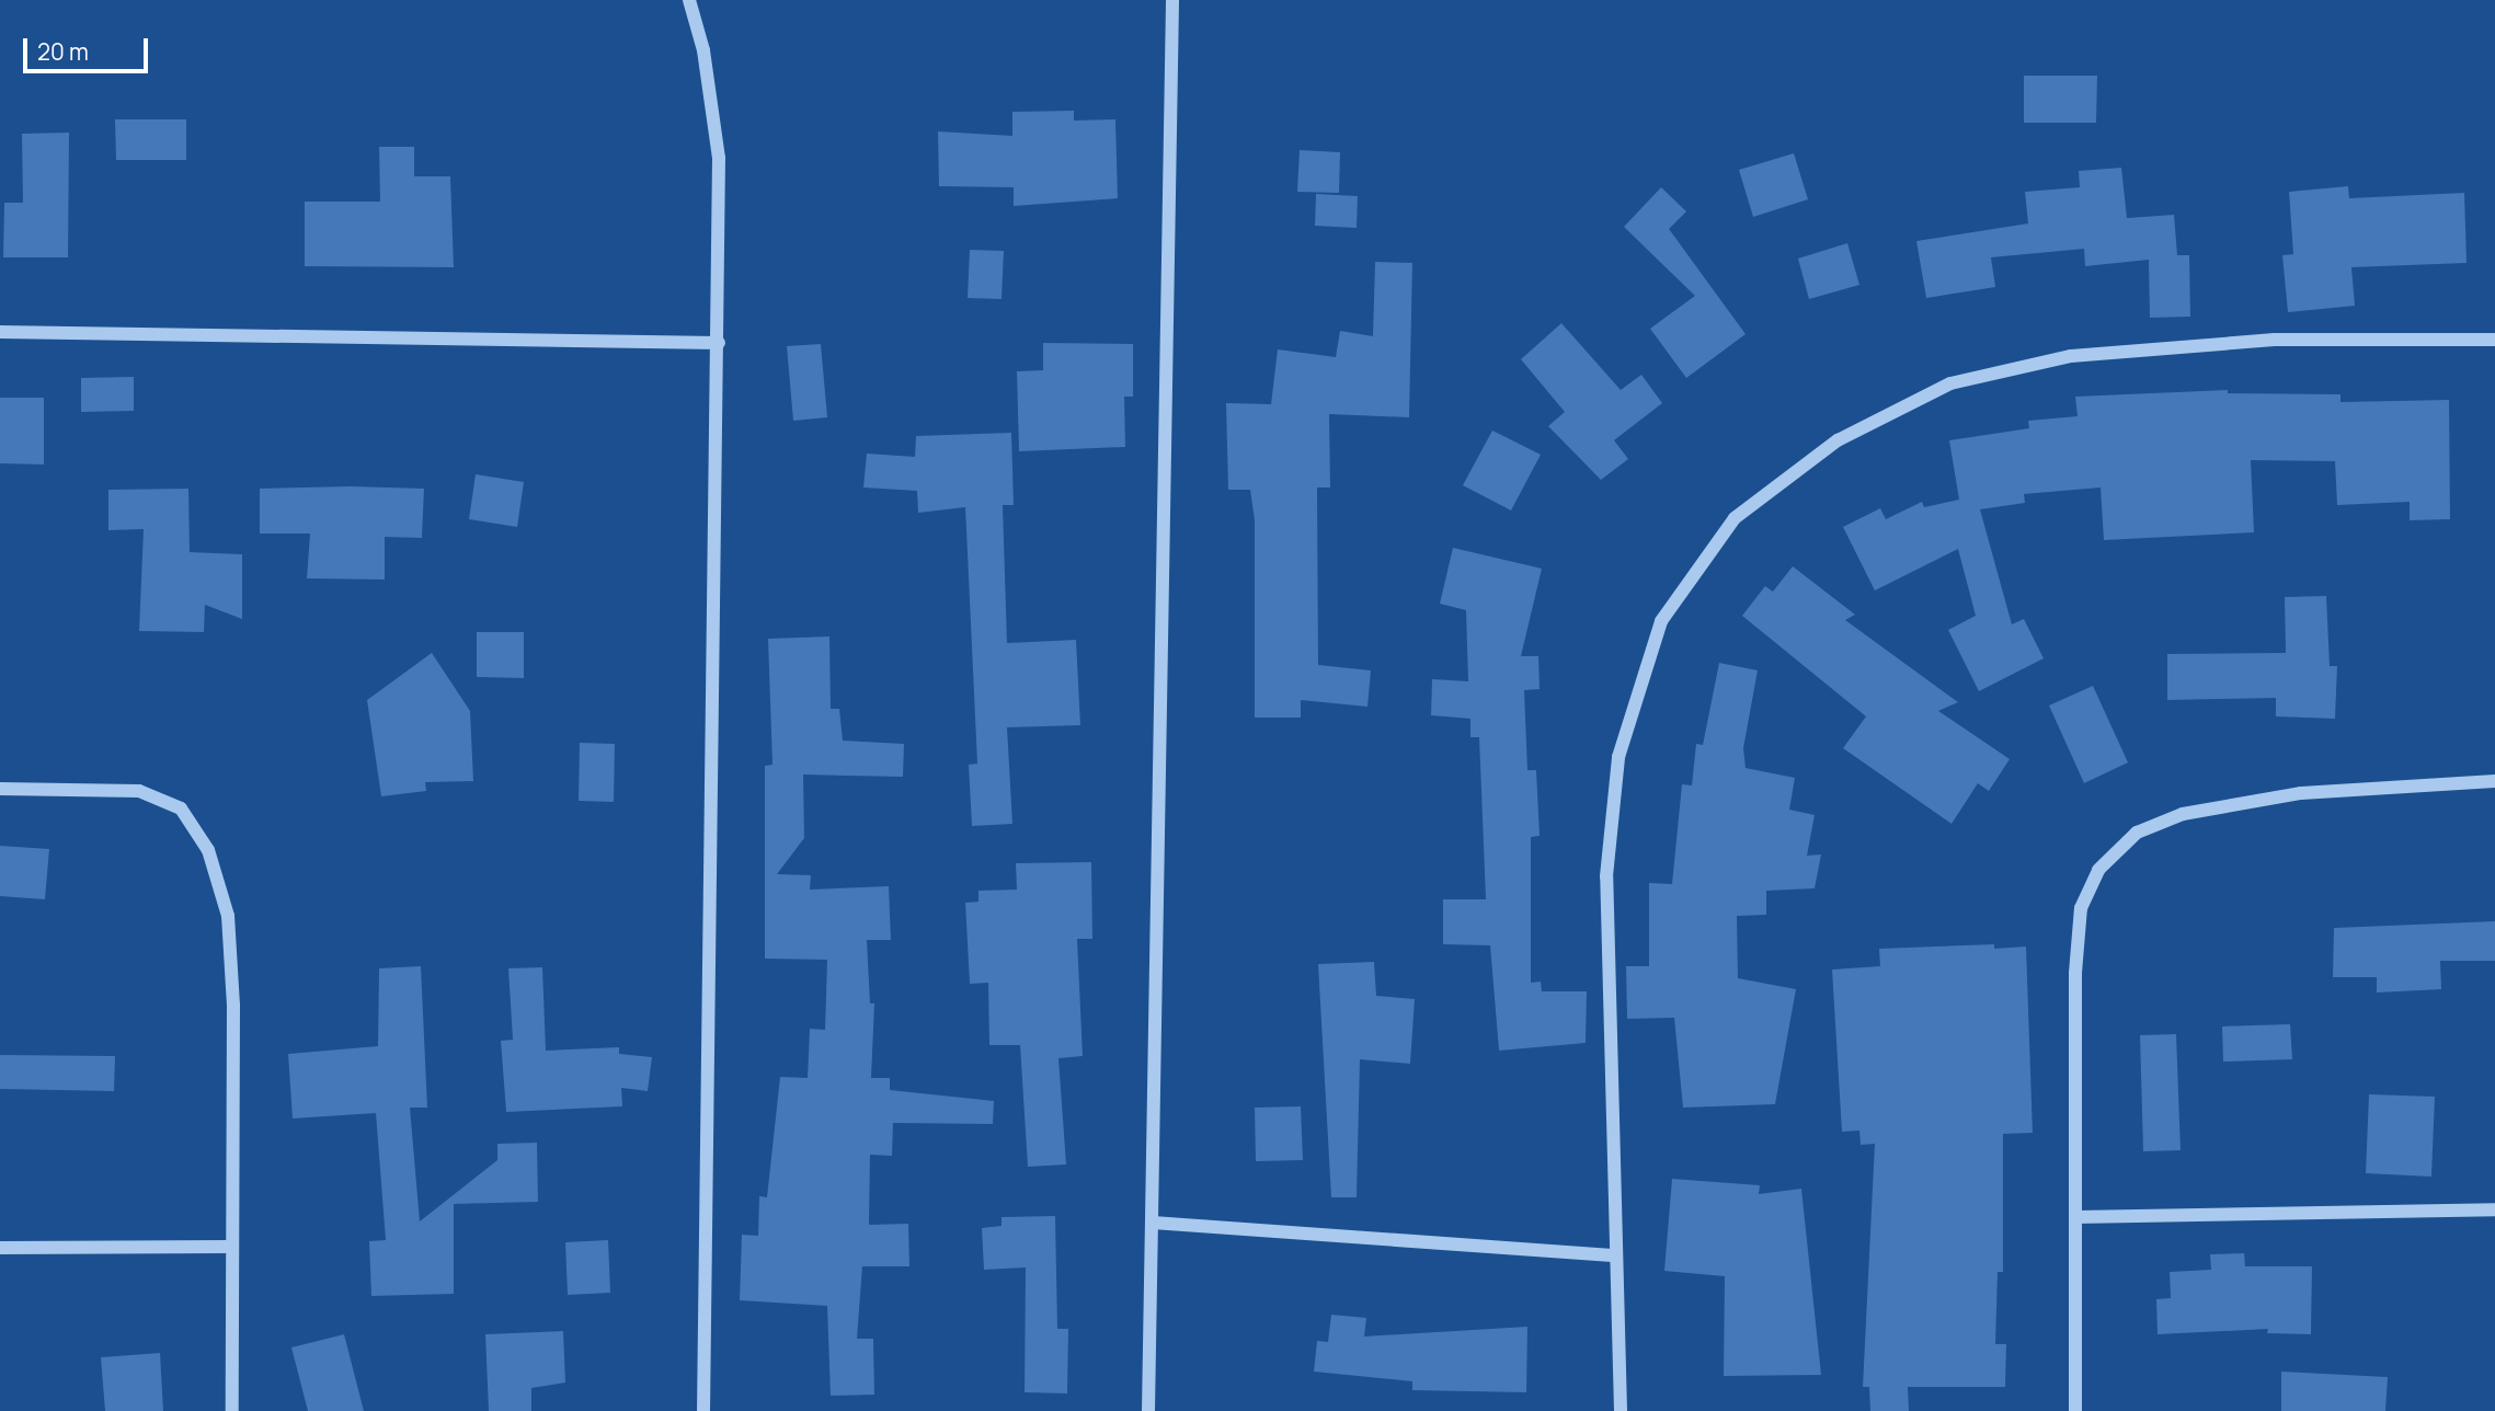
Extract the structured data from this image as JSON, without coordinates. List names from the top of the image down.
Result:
{
  "scale_bar": "20 m"
}
